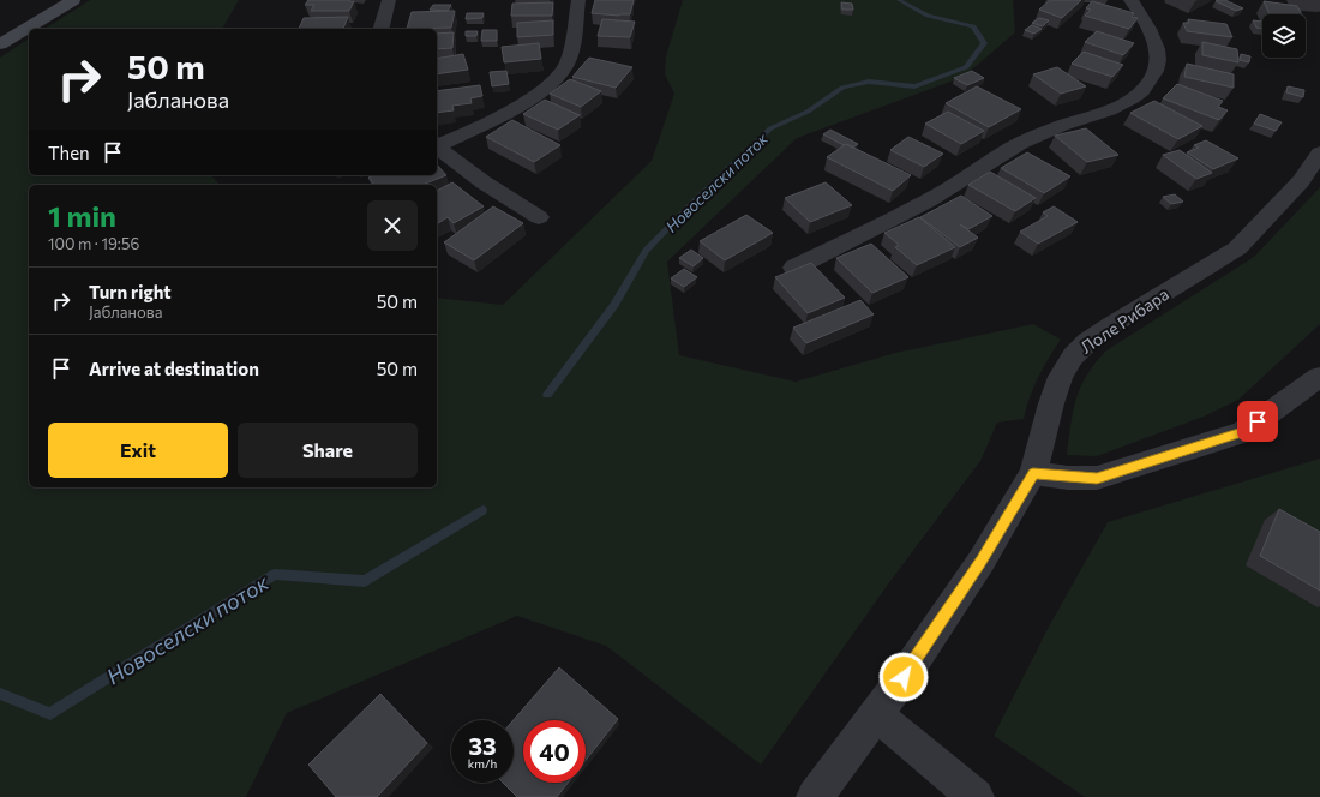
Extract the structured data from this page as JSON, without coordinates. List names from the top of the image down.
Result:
{
  "streets": {
    "street": ["Лоле Рибара"]
  },
  "water": ["Новоселски поток"],
  "page": {
    "turn": ["50 m", "Јабланова"],
    "then": "Then",
    "heading": ["1 min", "100 m · 19:56"],
    "list": [
      {
        "name": "Turn right",
        "note": "Јабланова",
        "value": "50 m"
      },
      {
        "name": "Arrive at destination",
        "value": "50 m"
      }
    ],
    "buttons": ["Exit", "Share"],
    "speed": "33 km/h",
    "limit": "40"
  }
}
